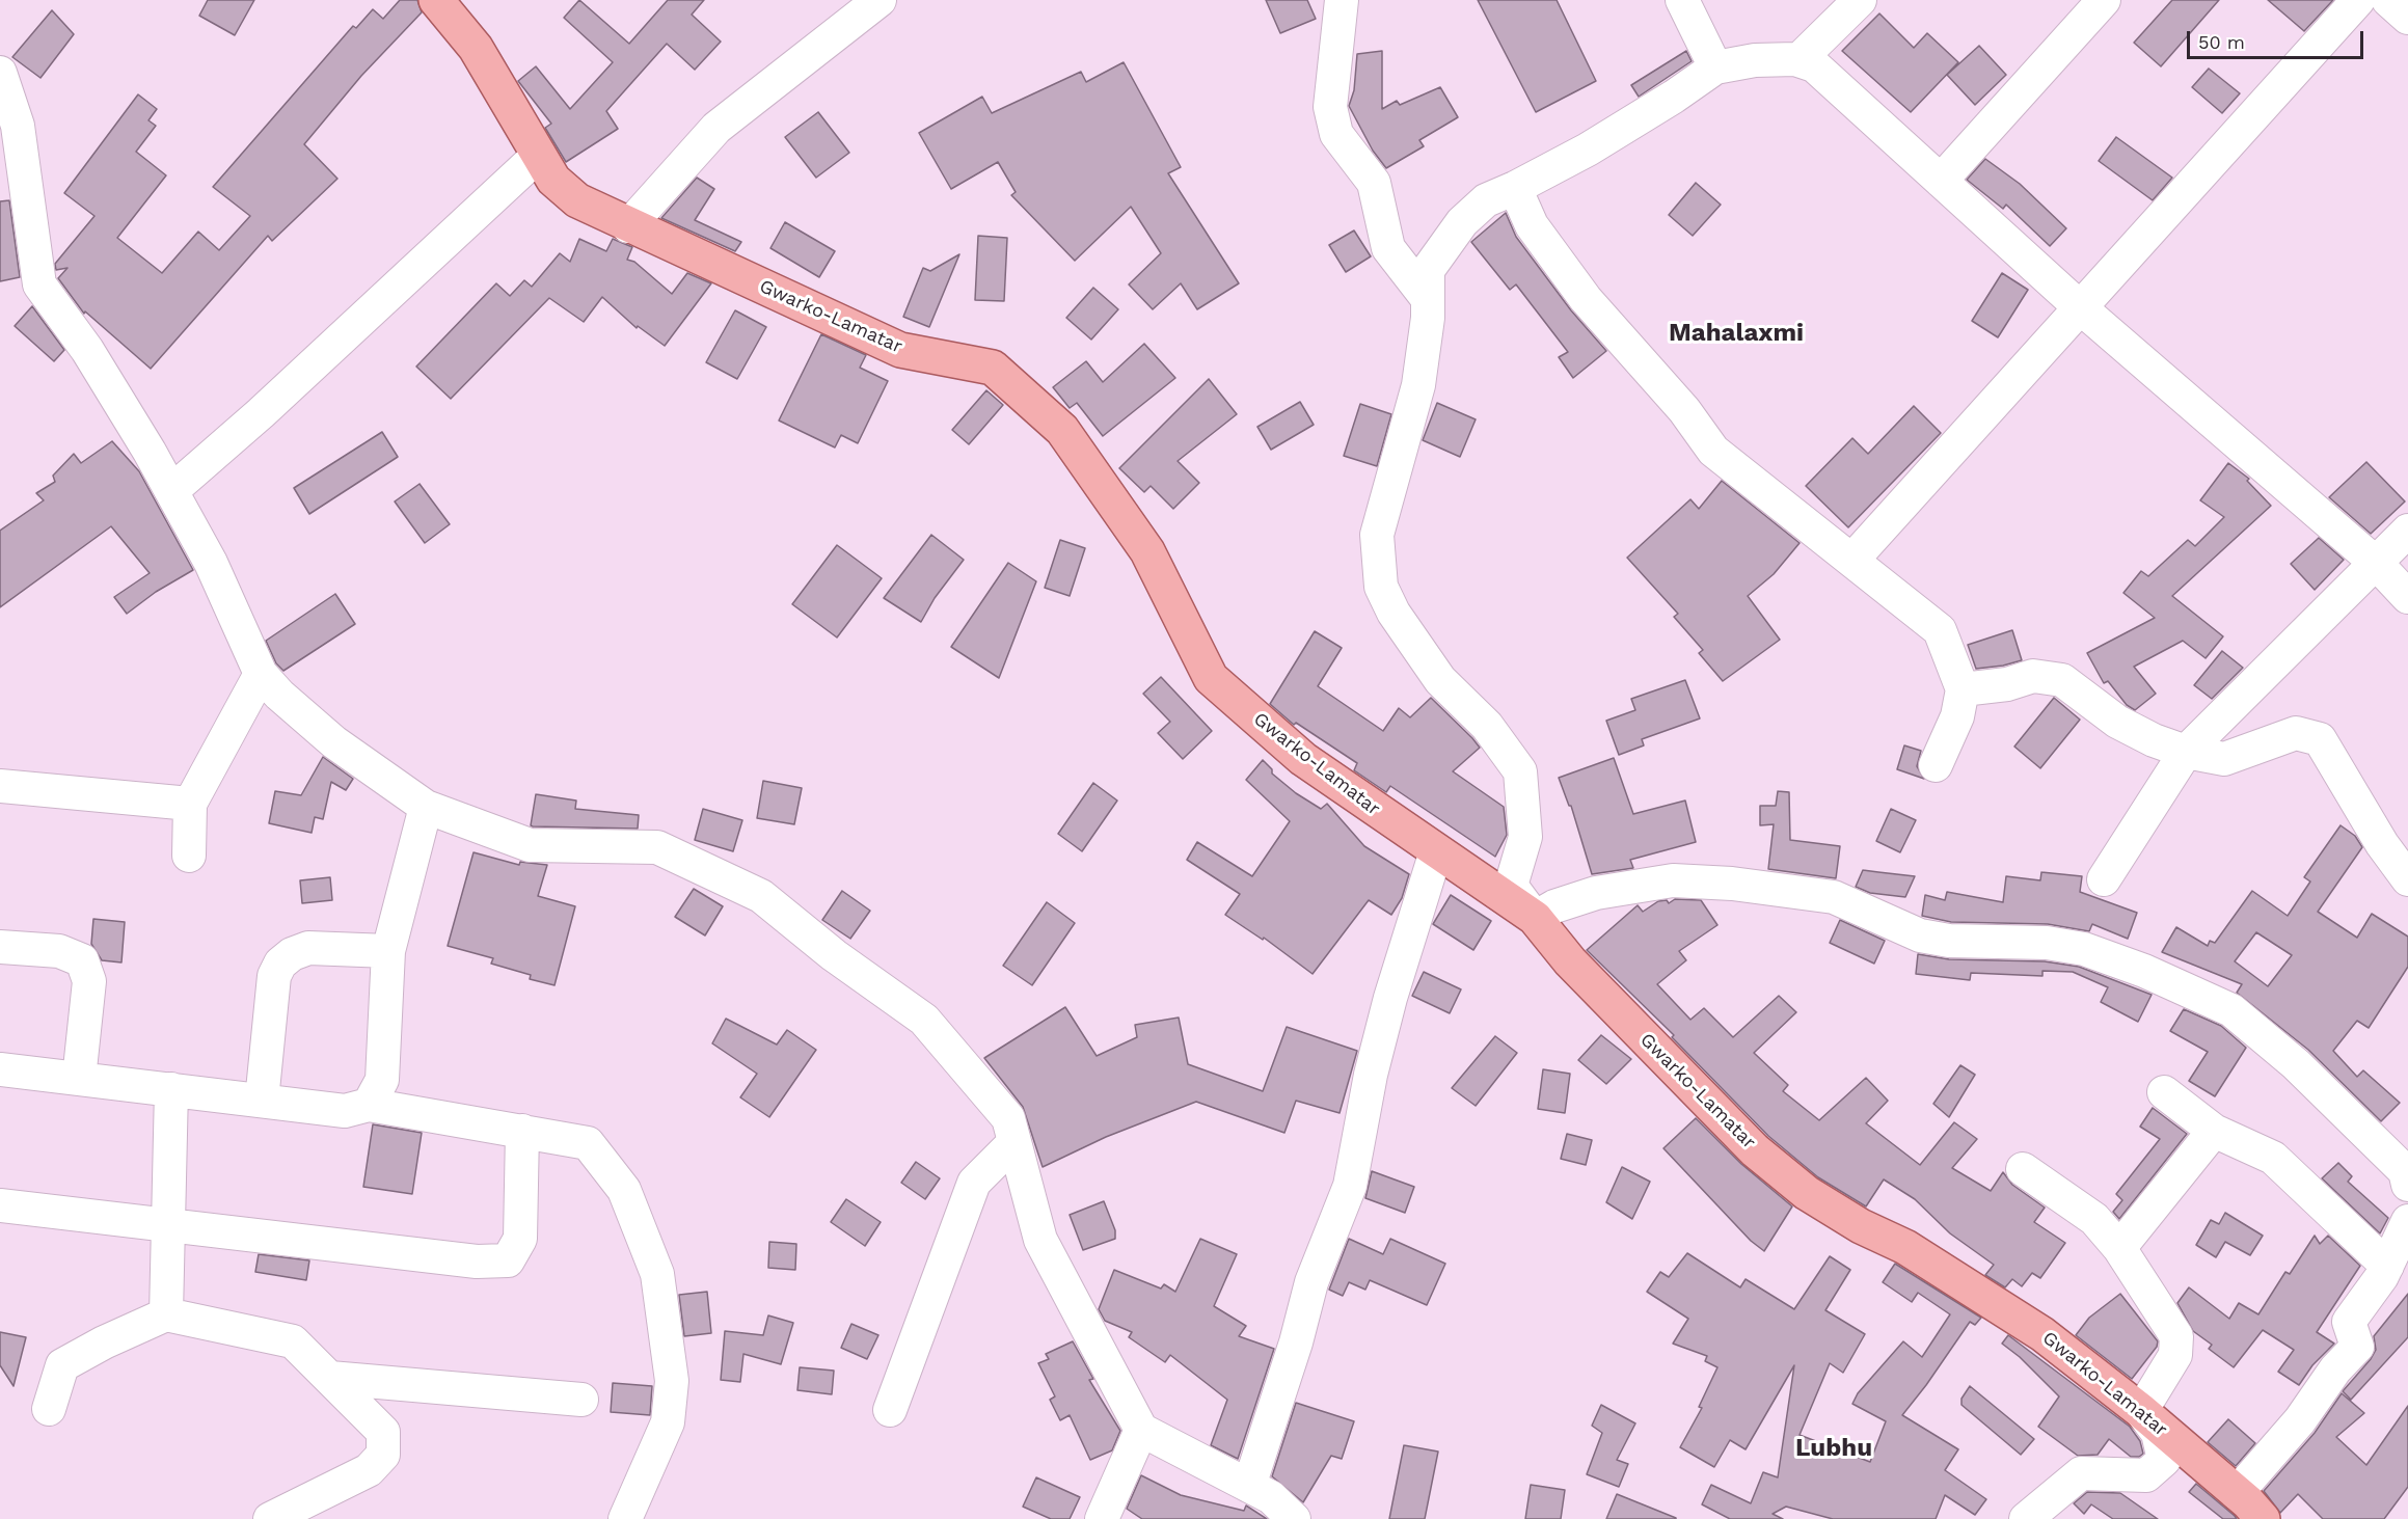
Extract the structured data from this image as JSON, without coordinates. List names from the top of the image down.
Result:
{
  "streets": {
    "main road": ["Gwarko-Lamatar"]
  },
  "districts": ["Mahalaxmi", "Lubhu"],
  "scale_bar": "50 m"
}
